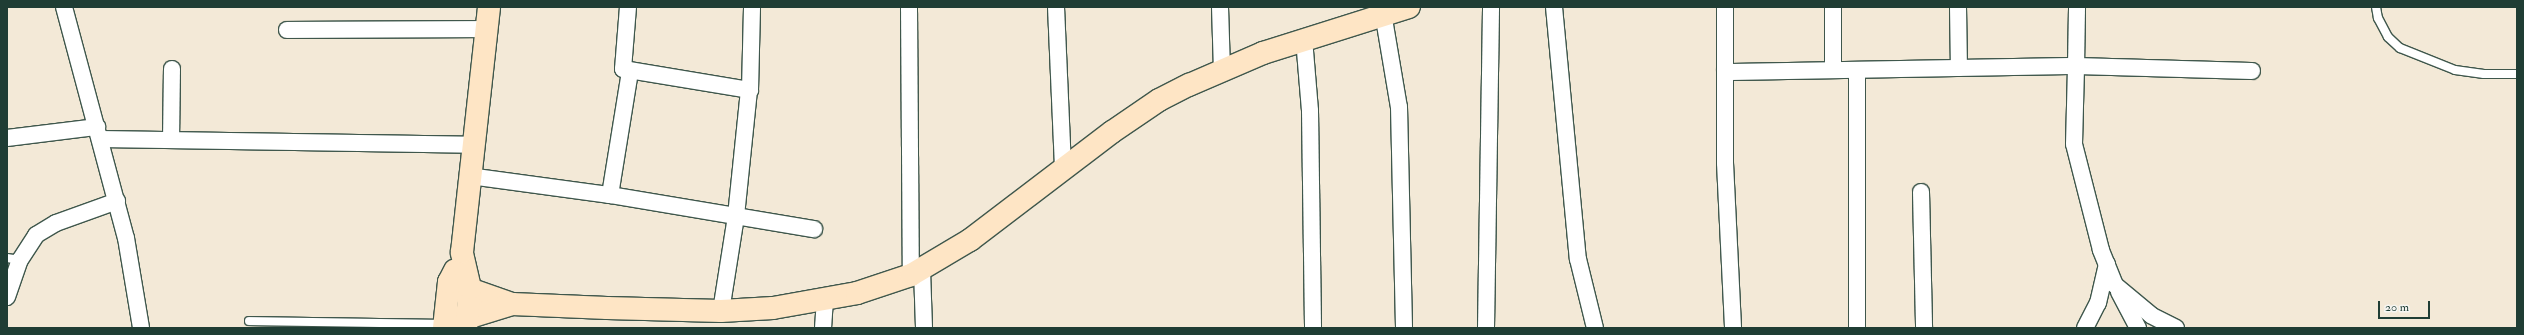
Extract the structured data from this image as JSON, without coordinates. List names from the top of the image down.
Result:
{
  "scale_bar": "20 m"
}
